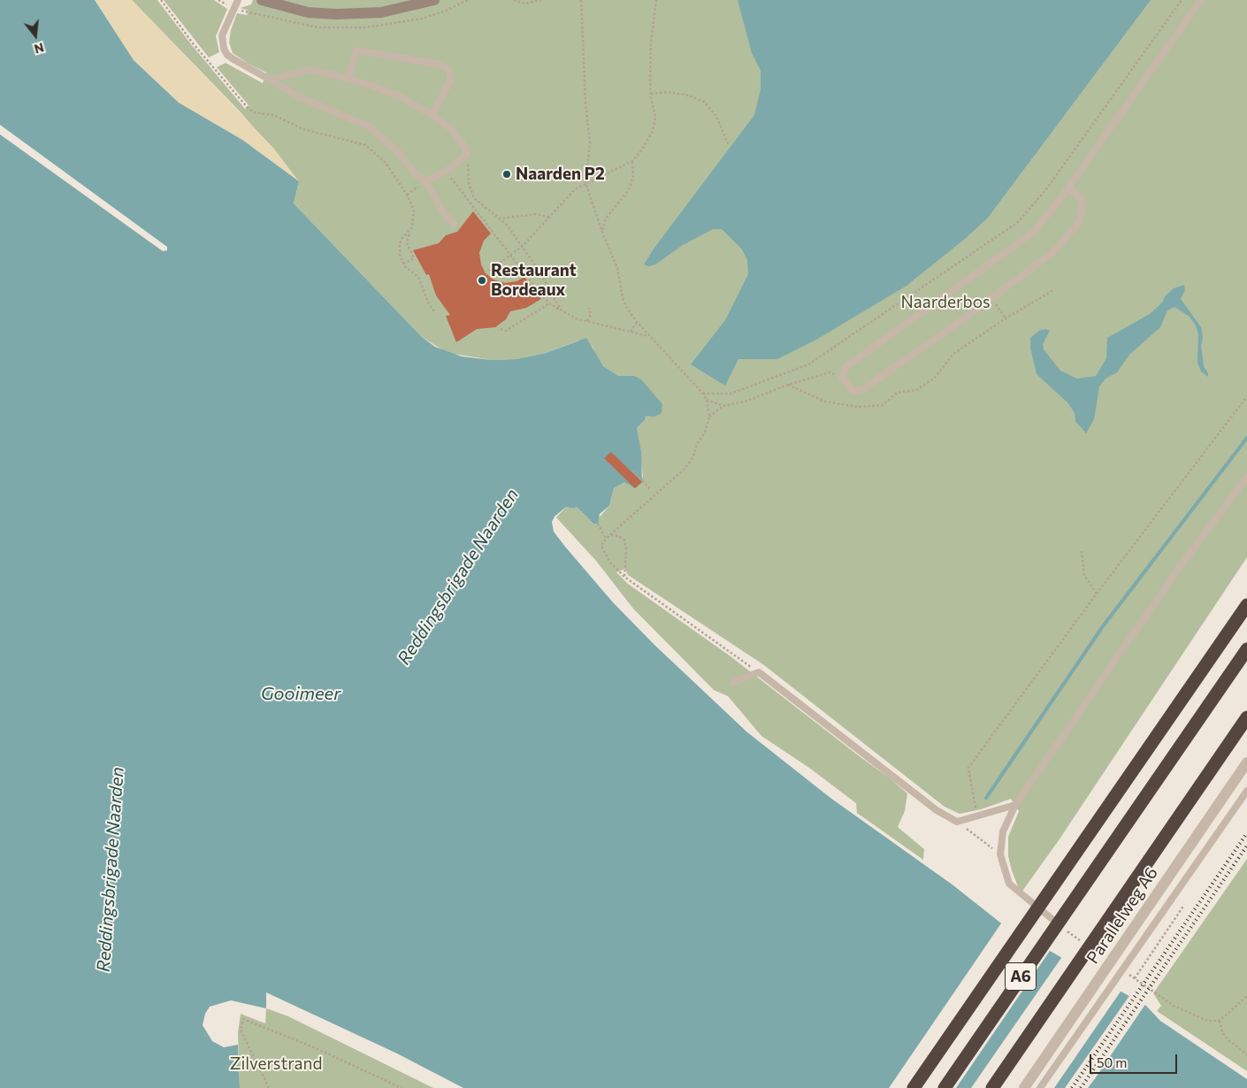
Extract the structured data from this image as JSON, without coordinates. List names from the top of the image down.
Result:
{
  "streets": {
    "highway": ["A6"],
    "street": ["Parallelweg A6"]
  },
  "water": ["Reddingsbrigade Naarden", "Gooimeer"],
  "parks": ["Naarderbos", "Zilverstrand"],
  "places": ["Naarden P2", "Restaurant Bordeaux"],
  "scale_bar": "50 m",
  "north": "bottom"
}
